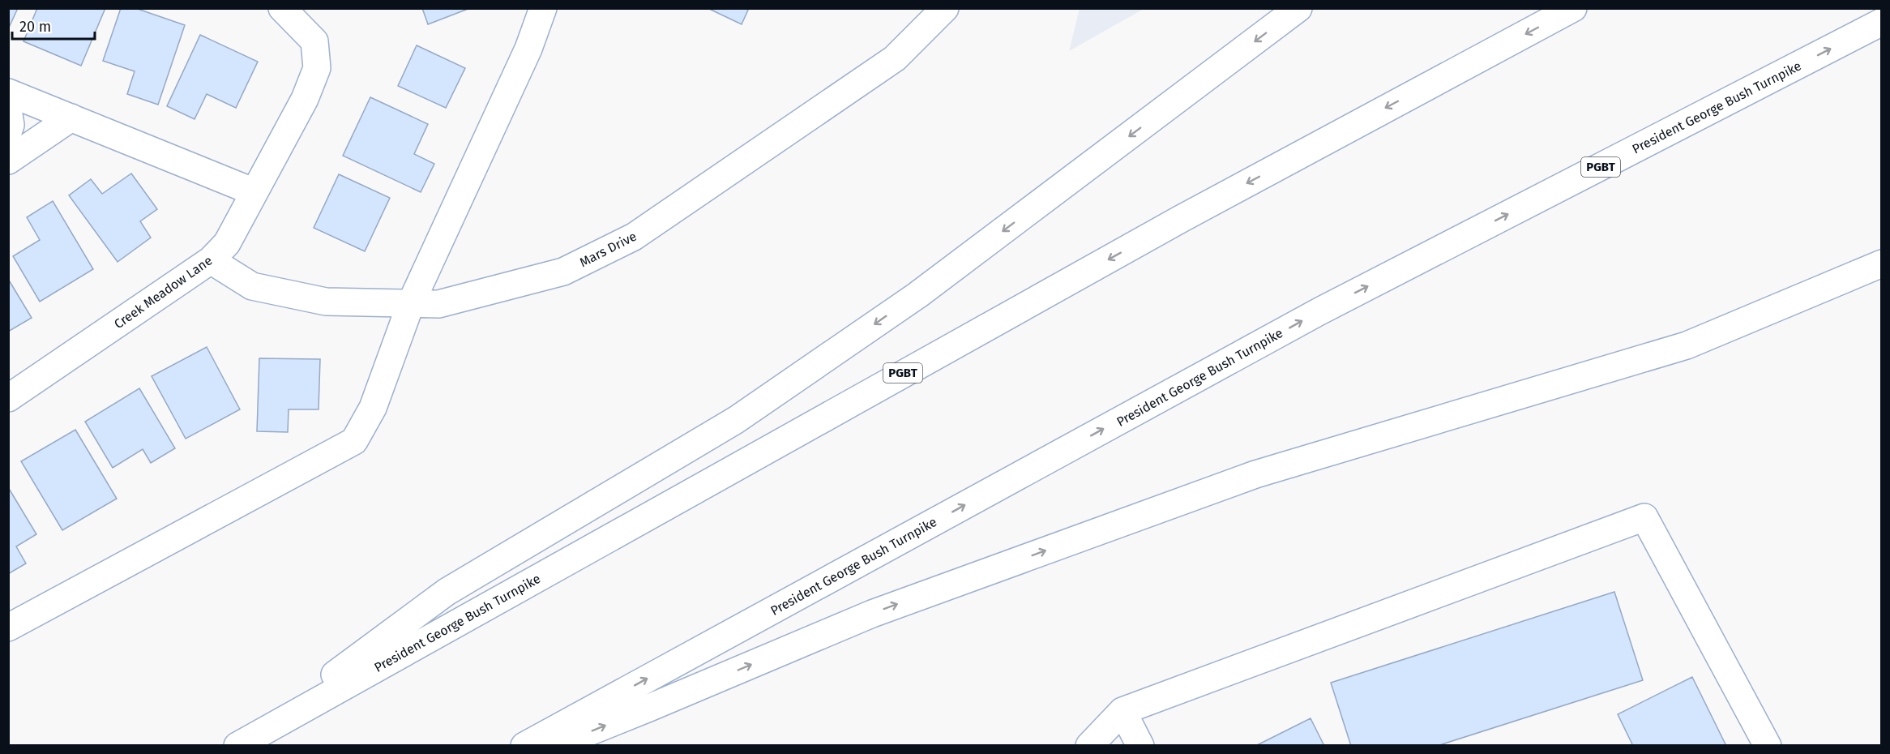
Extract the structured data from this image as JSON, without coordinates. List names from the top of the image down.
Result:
{
  "streets": {
    "main road": [
      "President George Bush Turnpike",
      "PGBT",
      "Mars Drive",
      "Creek Meadow Lane"
    ]
  },
  "crossings": [
    ["Mars Drive", "Creek Meadow Lane"]
  ],
  "scale_bar": "20 m"
}
